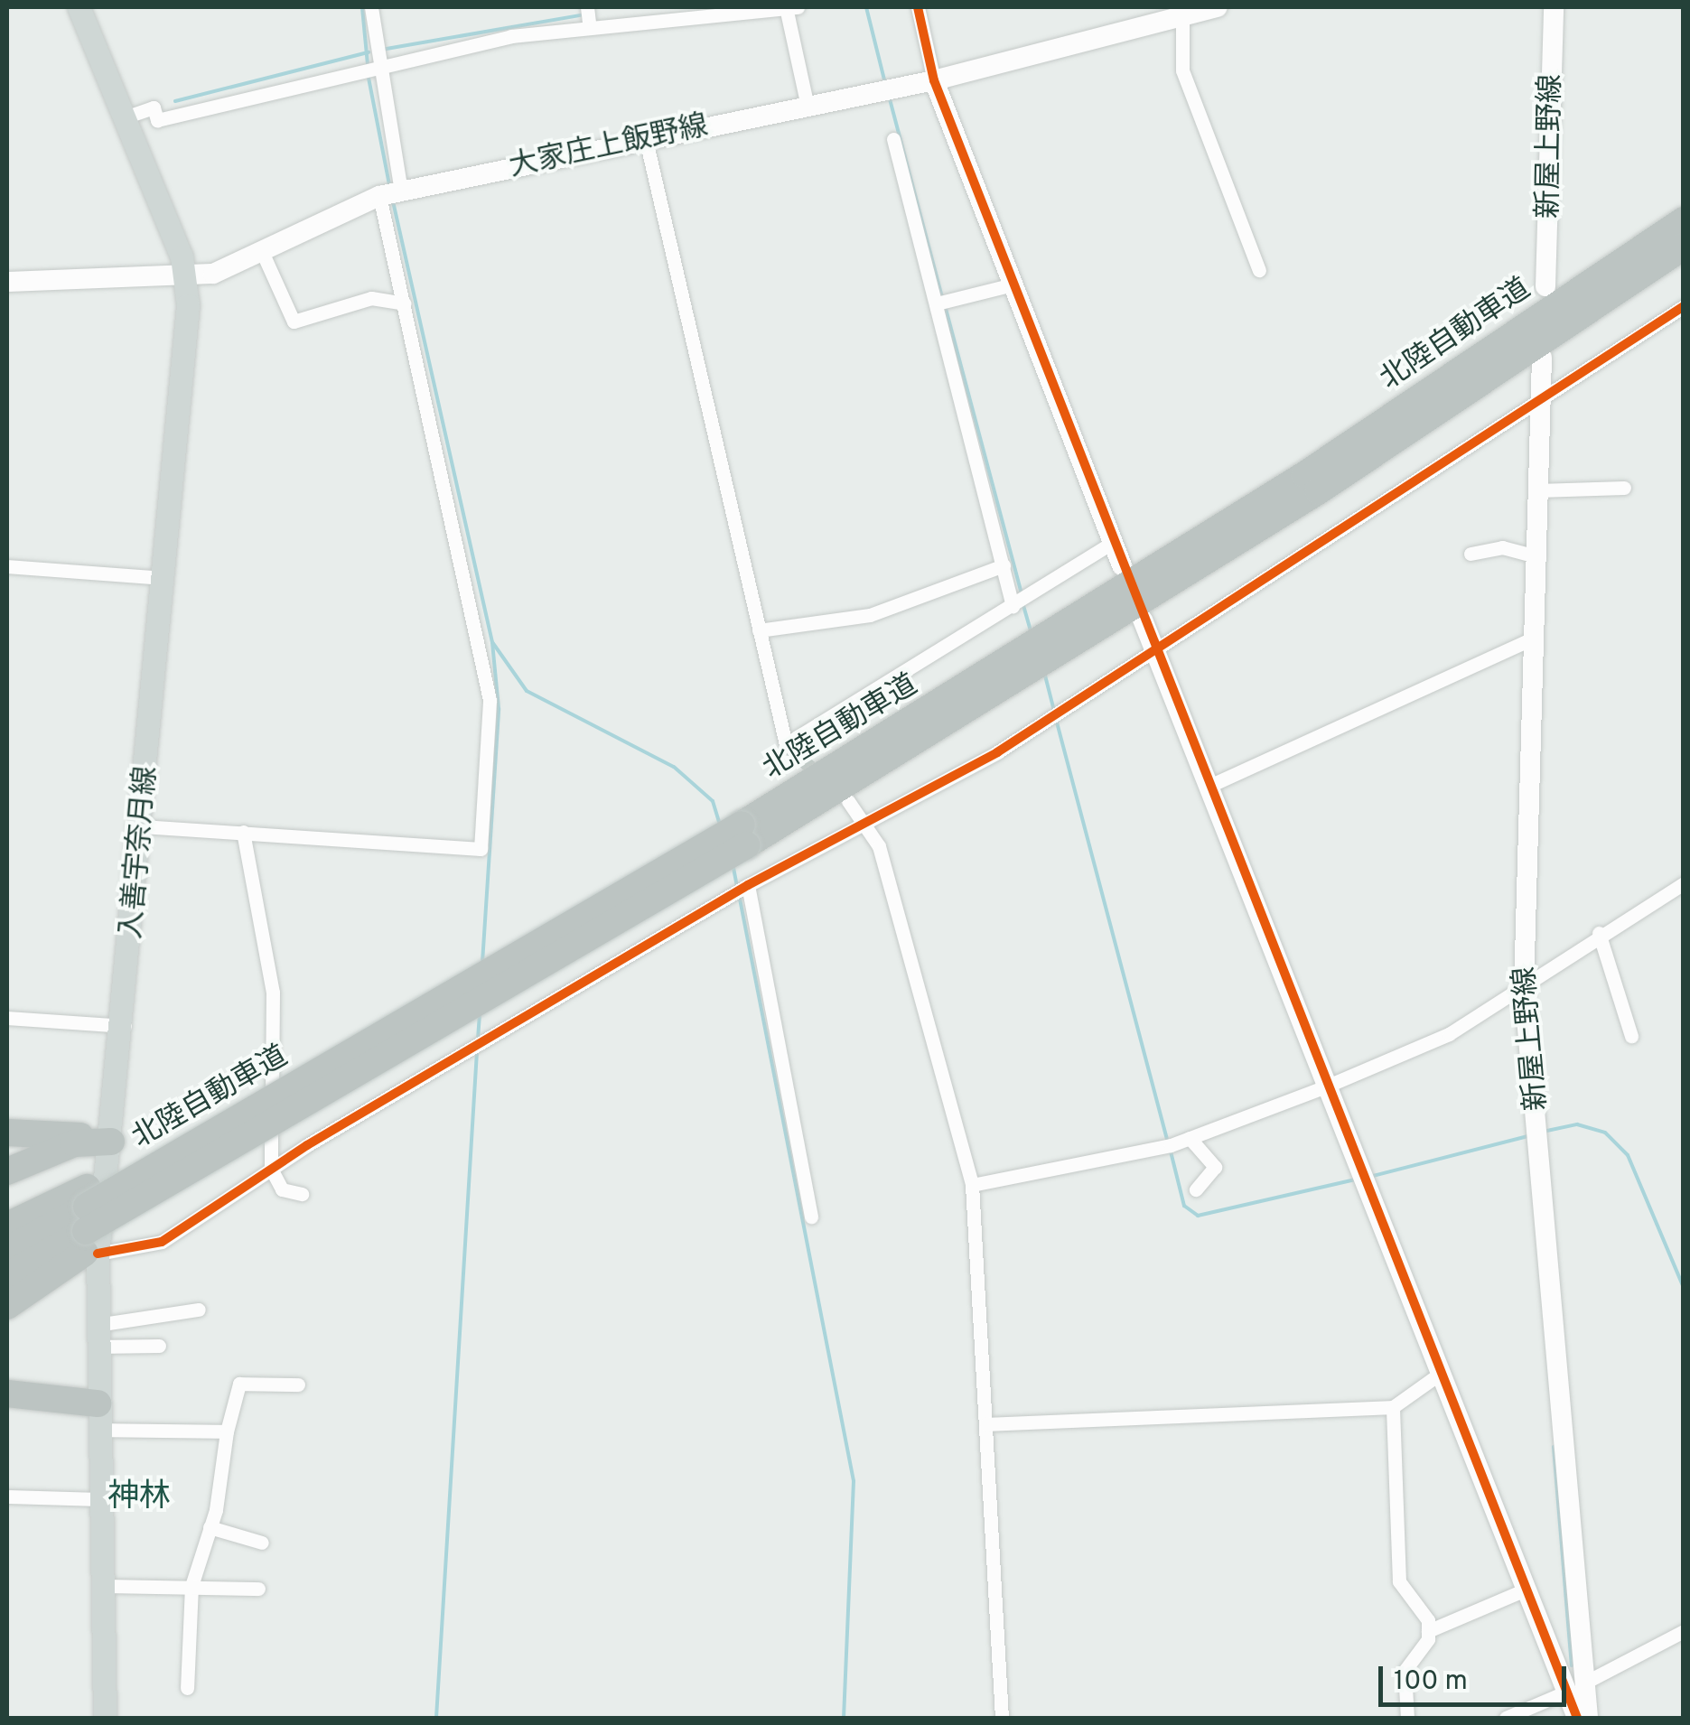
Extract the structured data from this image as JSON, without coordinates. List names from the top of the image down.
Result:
{
  "streets": {
    "highway": ["北陸自動車道"],
    "main road": ["新屋上野線", "大家庄上飯野線", "入善宇奈月線"]
  },
  "crossings": [
    ["大家庄上飯野線", "入善宇奈月線"],
    ["北陸自動車道", "入善宇奈月線"]
  ],
  "districts": ["神林"],
  "scale_bar": "100 m"
}
